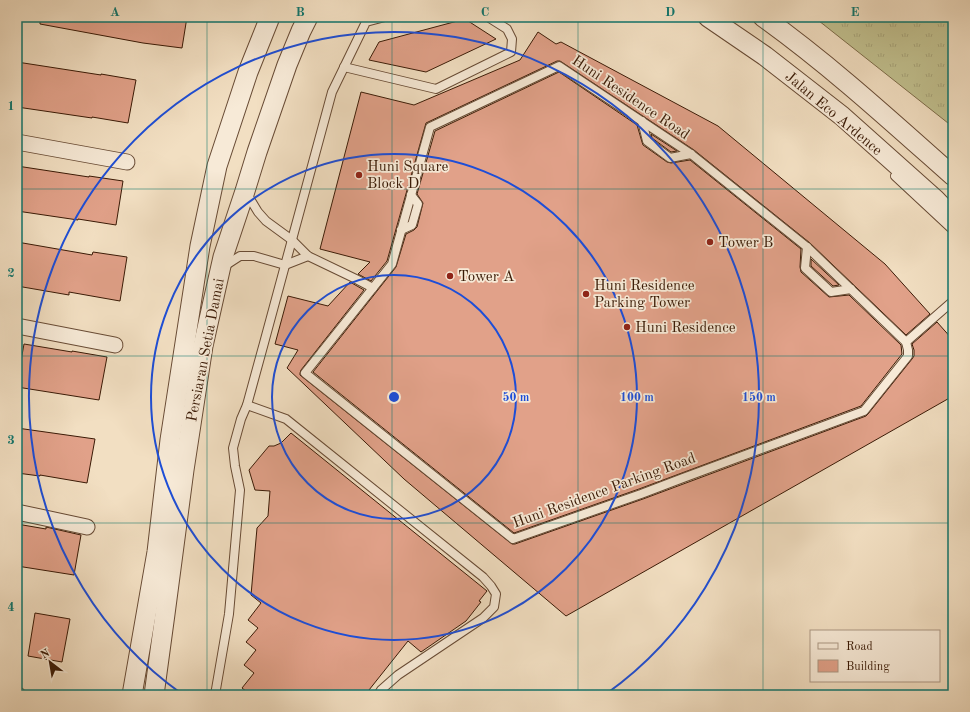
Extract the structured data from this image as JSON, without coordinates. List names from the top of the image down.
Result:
{
  "streets": {
    "street": ["Jalan Eco Ardence", "Persiaran Setia Damai"],
    "lane": ["Huni Residence Road", "Huni Residence Parking Road"]
  },
  "crossings": [
    ["Huni Residence Road", "Huni Residence Parking Road"]
  ],
  "places": [
    "Huni Square Block D",
    "Tower B",
    "Tower A",
    "Huni Residence Parking Tower",
    "Huni Residence"
  ],
  "legend": ["Road", "Building"],
  "north": "top left",
  "grid": {
    "columns": [
      "A",
      "B",
      "C",
      "D",
      "E"
    ],
    "rows": [
      "1",
      "2",
      "3",
      "4"
    ]
  },
  "rings": ["50 m", "100 m", "150 m"]
}
